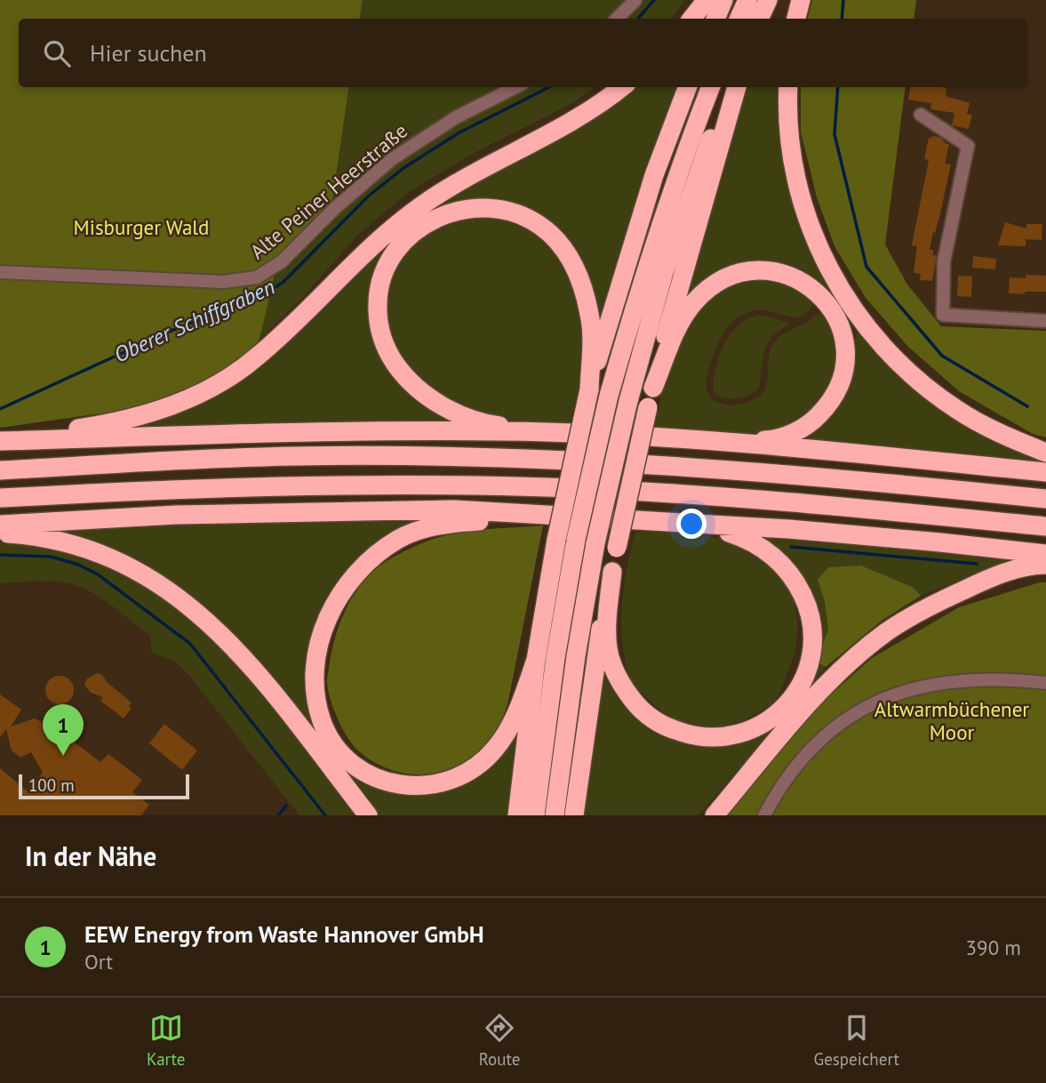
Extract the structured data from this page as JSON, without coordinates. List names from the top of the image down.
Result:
{
  "streets": {
    "street": ["Alte Peiner Heerstraße"]
  },
  "water": ["Oberer Schiffgraben"],
  "parks": ["Misburger Wald", "Altwarmbüchener Moor"],
  "scale_bar": "100 m",
  "page": {
    "search": "Hier suchen",
    "pins": "1",
    "scale": "100 m",
    "heading": "In der Nähe",
    "list": [
      {
        "mark": "1",
        "name": "EEW Energy from Waste Hannover GmbH",
        "note": "Ort",
        "value": "390 m"
      }
    ],
    "nav": ["Karte", "Route", "Gespeichert"]
  }
}
